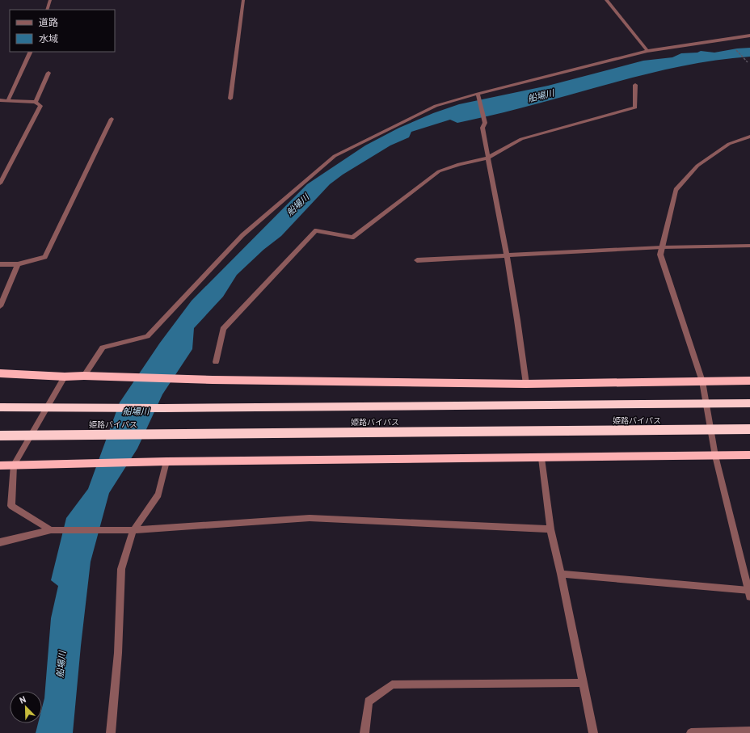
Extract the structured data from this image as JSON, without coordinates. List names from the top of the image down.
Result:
{
  "streets": {
    "highway": ["姫路バイパス"]
  },
  "water": ["船場川"],
  "legend": ["道路", "水域"],
  "north": "top left"
}
